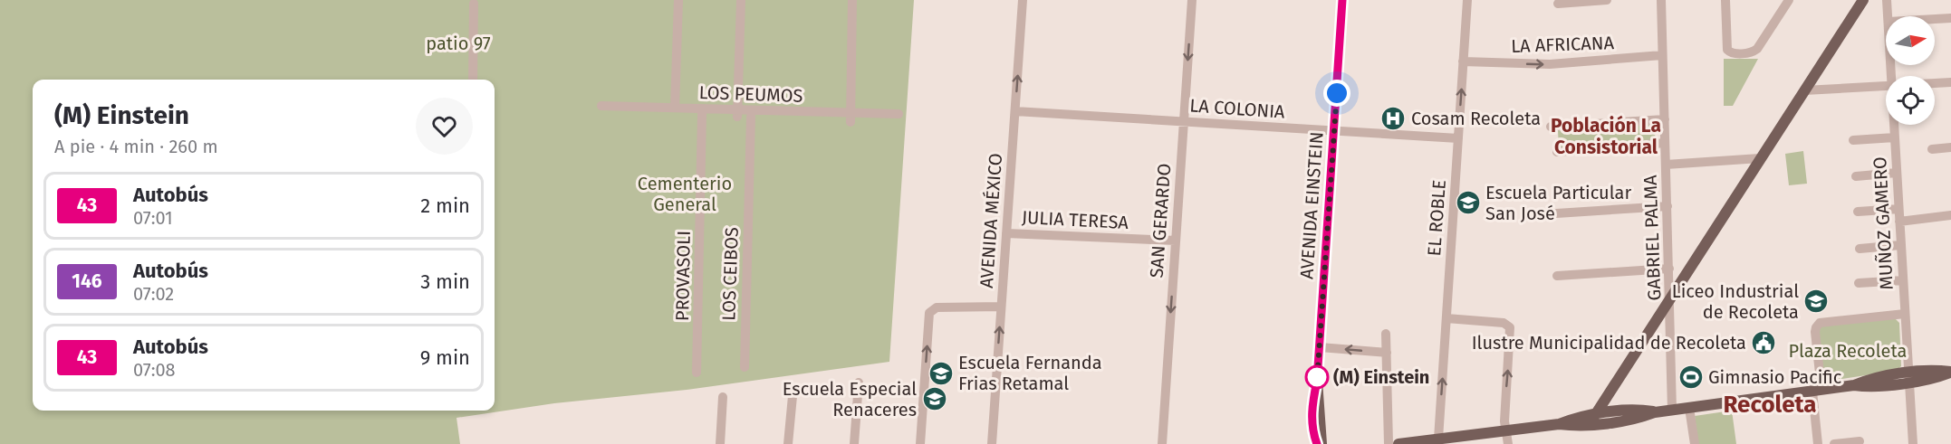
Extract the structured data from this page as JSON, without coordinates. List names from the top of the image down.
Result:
{
  "streets": {
    "main road": ["AVENIDA EINSTEIN"],
    "street": [
      "LA AFRICANA",
      "LOS PEUMOS",
      "LA COLONIA",
      "EL ROBLE",
      "JULIA TERESA",
      "AVENIDA MÉXICO",
      "SAN GERARDO",
      "MUÑOZ GAMERO",
      "GABRIEL PALMA",
      "LOS CEIBOS",
      "PROVASOLI"
    ]
  },
  "crossings": [
    ["LA AFRICANA", "EL ROBLE"],
    ["LA AFRICANA", "GABRIEL PALMA"],
    ["LA COLONIA", "AVENIDA EINSTEIN"],
    ["LA COLONIA", "EL ROBLE"],
    ["LA COLONIA", "AVENIDA MÉXICO"],
    ["LA COLONIA", "SAN GERARDO"],
    ["JULIA TERESA", "AVENIDA MÉXICO"],
    ["JULIA TERESA", "SAN GERARDO"]
  ],
  "one_way": ["AVENIDA MÉXICO", "SAN GERARDO"],
  "districts": ["Población La Consistorial", "Recoleta"],
  "parks": ["patio 97", "Cementerio General", "Plaza Recoleta"],
  "places": {
    "hospital": ["Cosam Recoleta"],
    "school or university": [
      "Escuela Particular San José",
      "Liceo Industrial de Recoleta",
      "Escuela Fernanda Frias Retamal",
      "Escuela Especial Renaceres"
    ],
    "public building": ["Ilustre Municipalidad de Recoleta"],
    "other": ["(M) Einstein"],
    "sports": ["Gimnasio Pacific"]
  },
  "lines": ["bus line 43"],
  "north": "right",
  "page": {
    "heading": ["(M) Einstein", "A pie · 4 min · 260 m"],
    "list": [
      {
        "mark": "43",
        "name": "Autobús",
        "note": "07:01",
        "value": "2 min"
      },
      {
        "mark": "146",
        "name": "Autobús",
        "note": "07:02",
        "value": "3 min"
      },
      {
        "mark": "43",
        "name": "Autobús",
        "note": "07:08",
        "value": "9 min"
      }
    ]
  }
}
